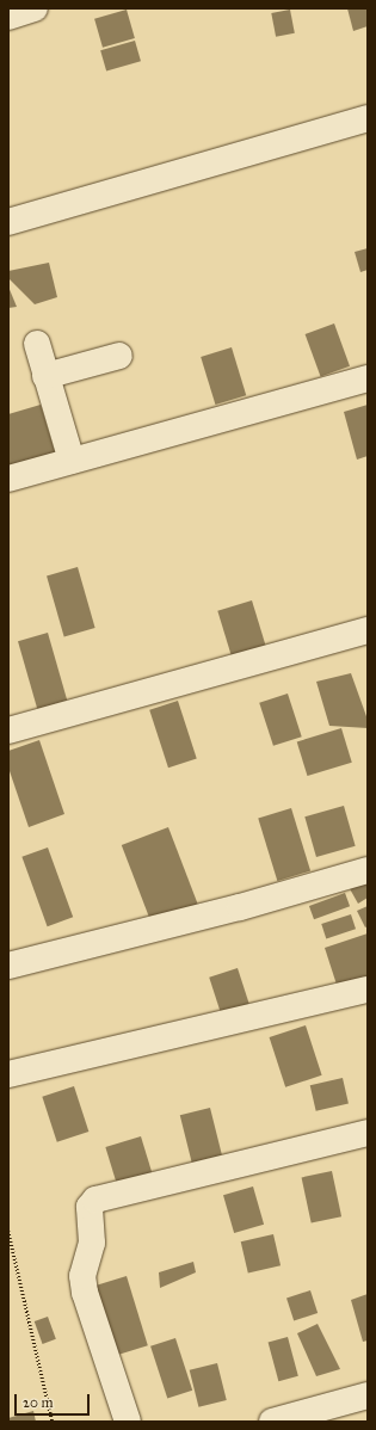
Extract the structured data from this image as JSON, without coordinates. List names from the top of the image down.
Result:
{
  "scale_bar": "20 m"
}
